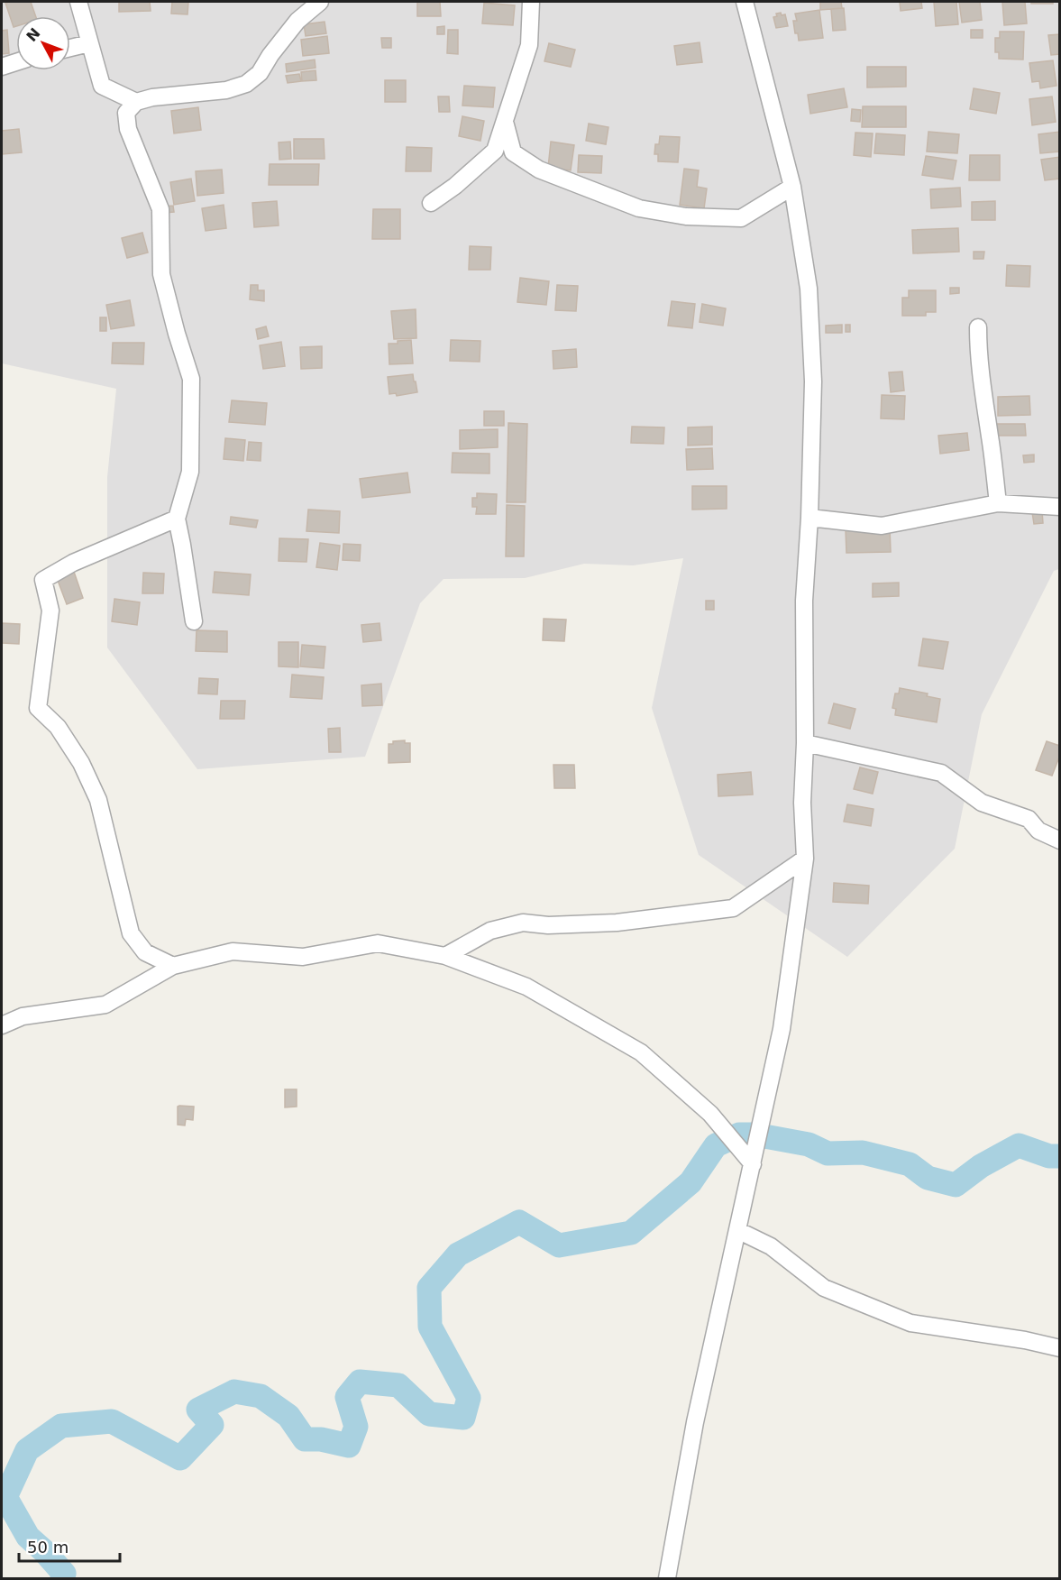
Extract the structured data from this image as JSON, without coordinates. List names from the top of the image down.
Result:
{
  "scale_bar": "50 m",
  "north": "top left"
}
